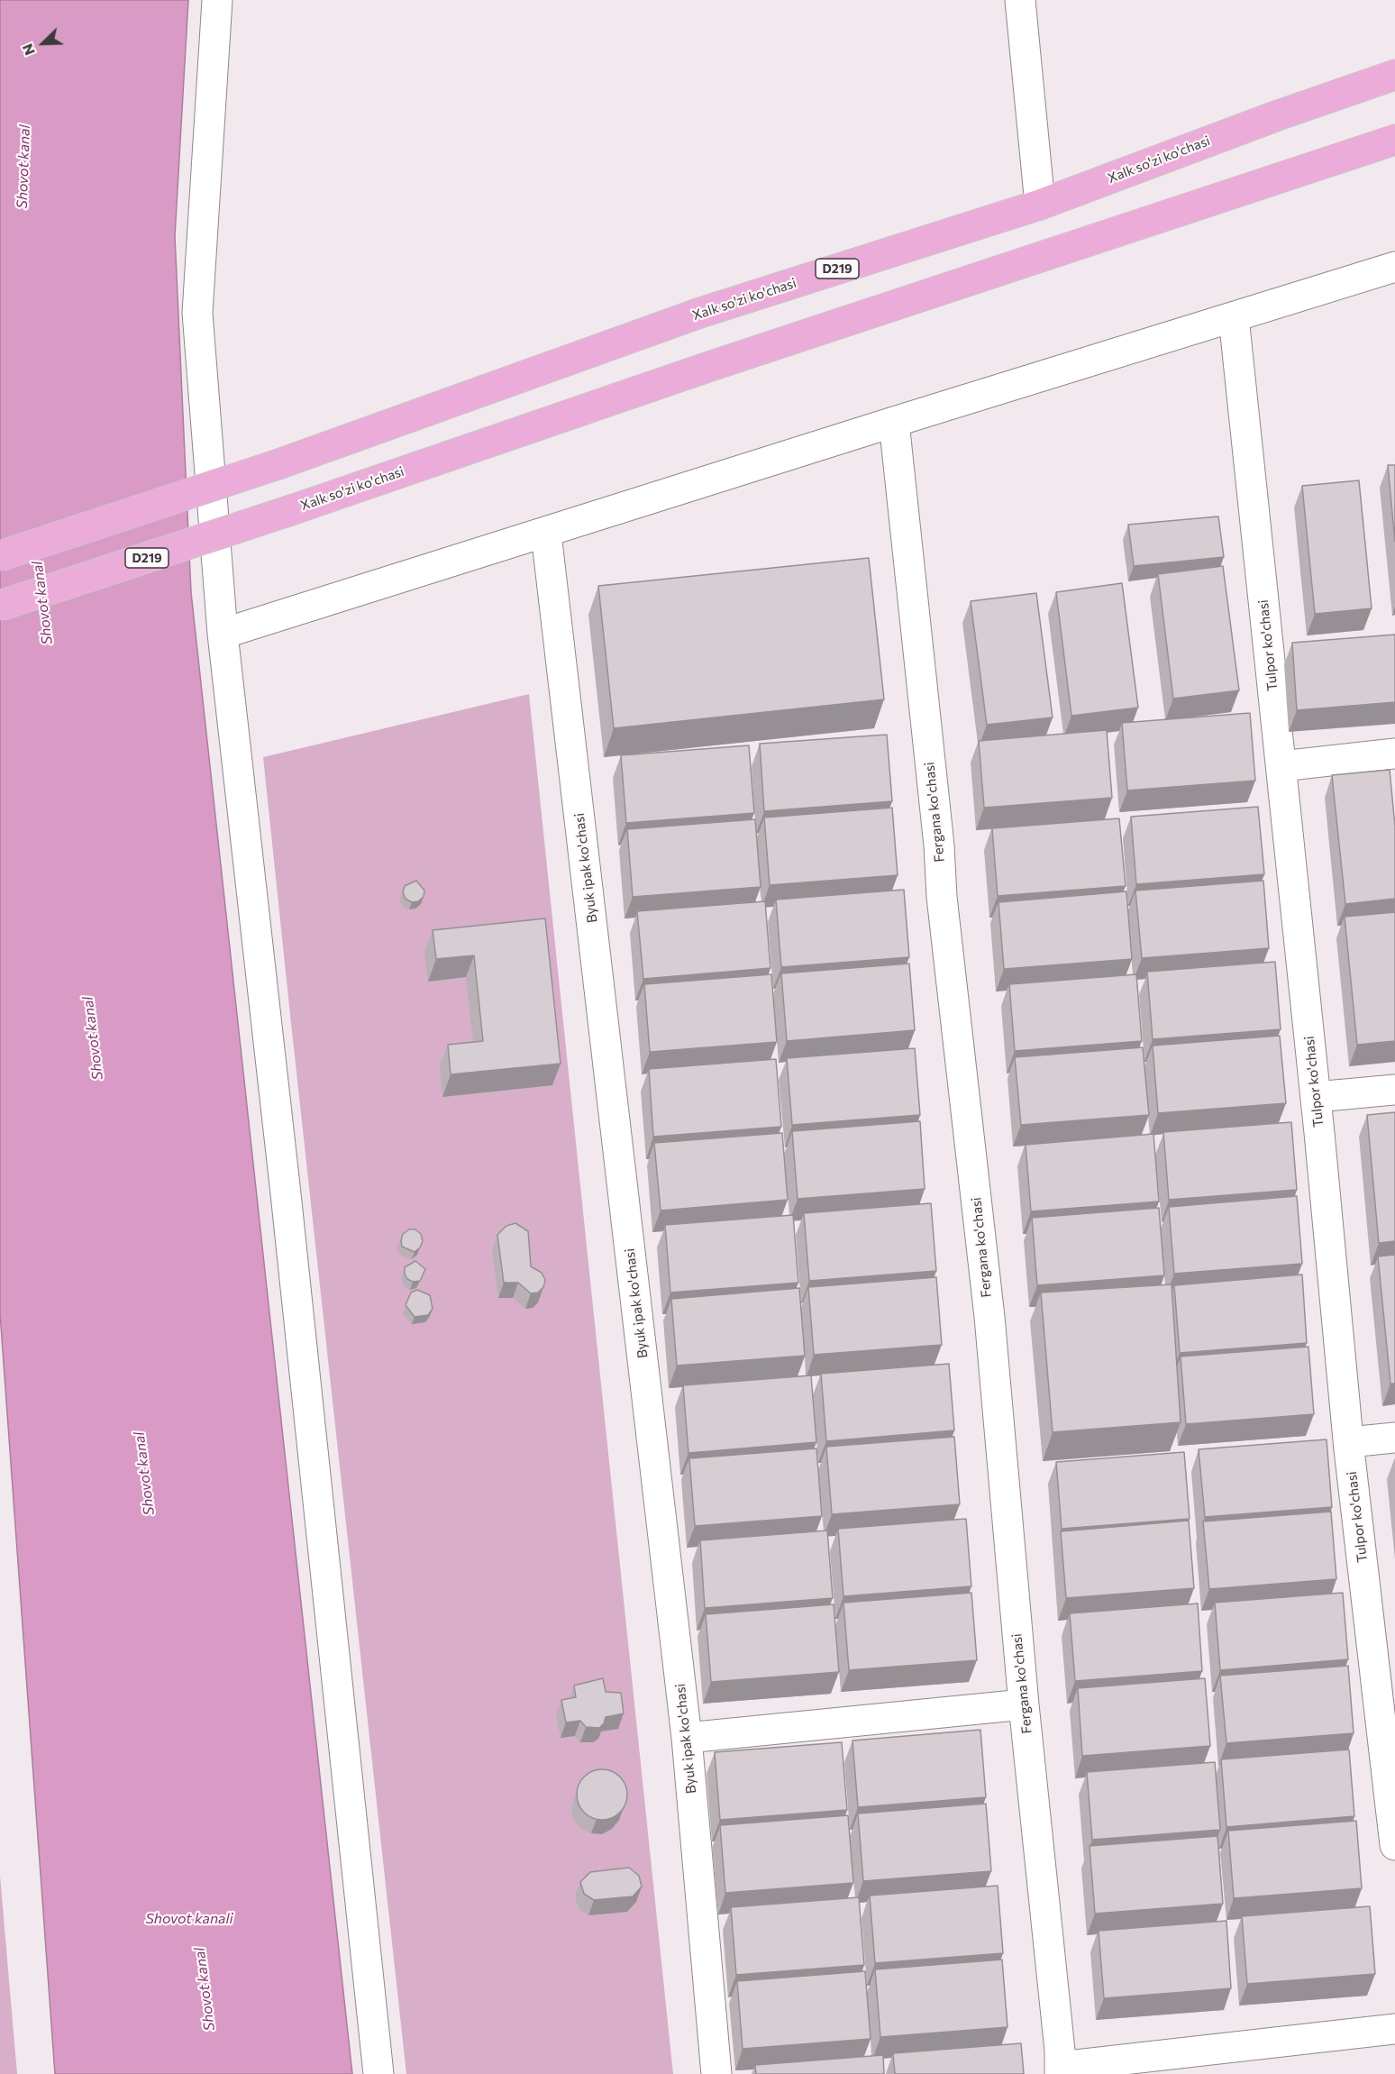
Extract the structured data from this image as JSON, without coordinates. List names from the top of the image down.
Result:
{
  "streets": {
    "main road": ["Xalk so'zi ko'chasi", "D219"],
    "street": ["Tulpor ko'chasi", "Fergana ko'chasi", "Byuk ipak ko'chasi"]
  },
  "water": ["Shovot kanal", "Shovot kanali"],
  "north": "bottom left"
}
